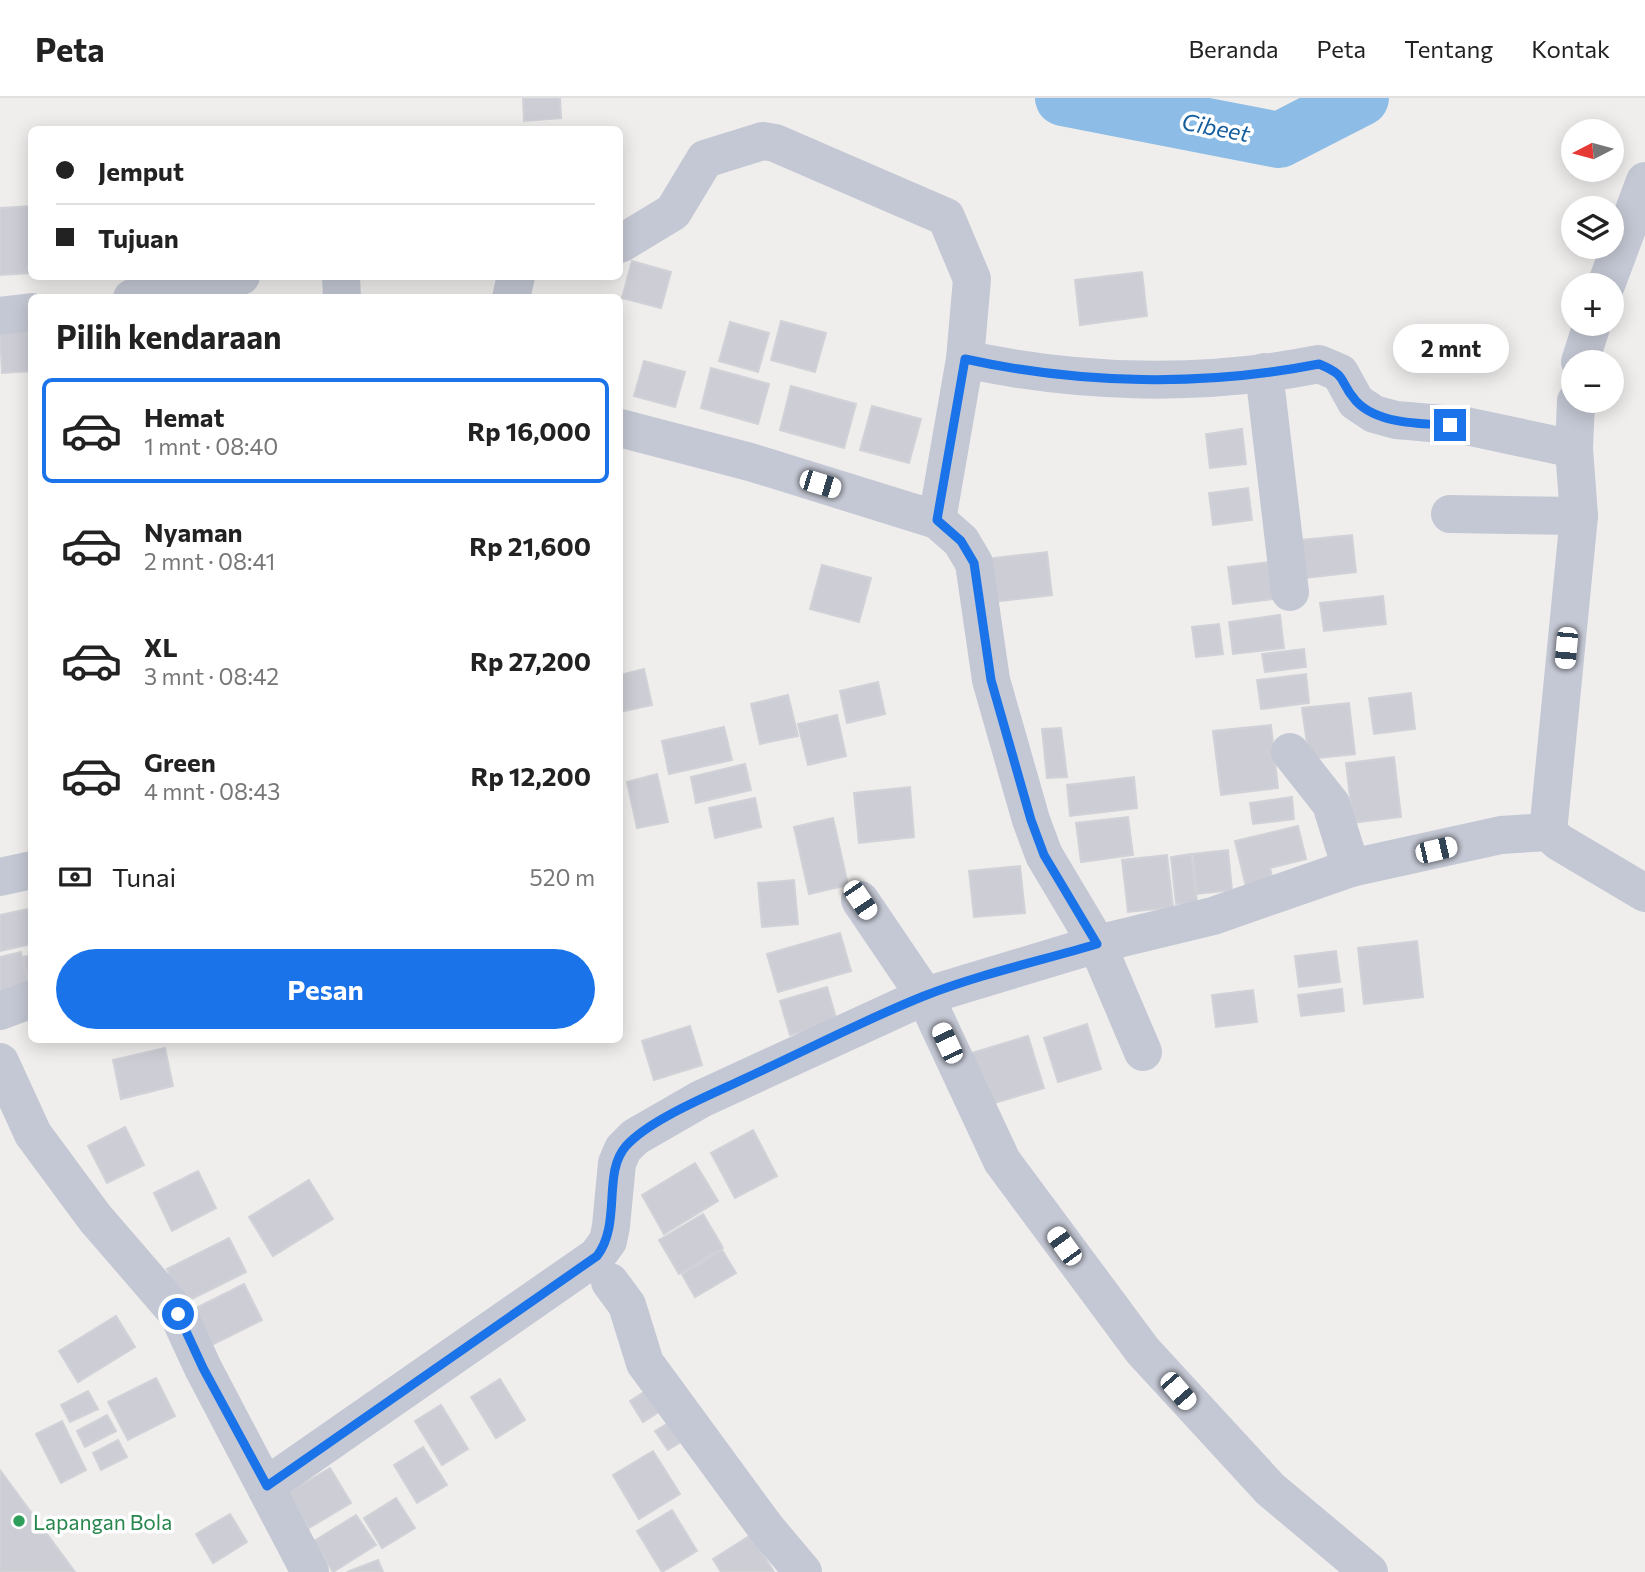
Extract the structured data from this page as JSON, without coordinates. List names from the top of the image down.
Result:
{
  "water": ["Cibeet"],
  "places": ["Lapangan Bola"],
  "north": "left",
  "page": {
    "header": "Peta",
    "nav": [
      "Beranda",
      "Peta",
      "Tentang",
      "Kontak"
    ],
    "map_buttons": ["+", "−"],
    "banner": ["Jemput", "Tujuan"],
    "heading": "Pilih kendaraan",
    "bubble": "2 mnt",
    "list": [
      {
        "name": "Hemat",
        "note": "1 mnt · 08:40",
        "value": "Rp 16,000"
      },
      {
        "name": "Nyaman",
        "note": "2 mnt · 08:41",
        "value": "Rp 21,600"
      },
      {
        "name": "XL",
        "note": "3 mnt · 08:42",
        "value": "Rp 27,200"
      },
      {
        "name": "Green",
        "note": "4 mnt · 08:43",
        "value": "Rp 12,200"
      }
    ],
    "pay": ["Tunai", "520 m"],
    "buttons": "Pesan"
  }
}
